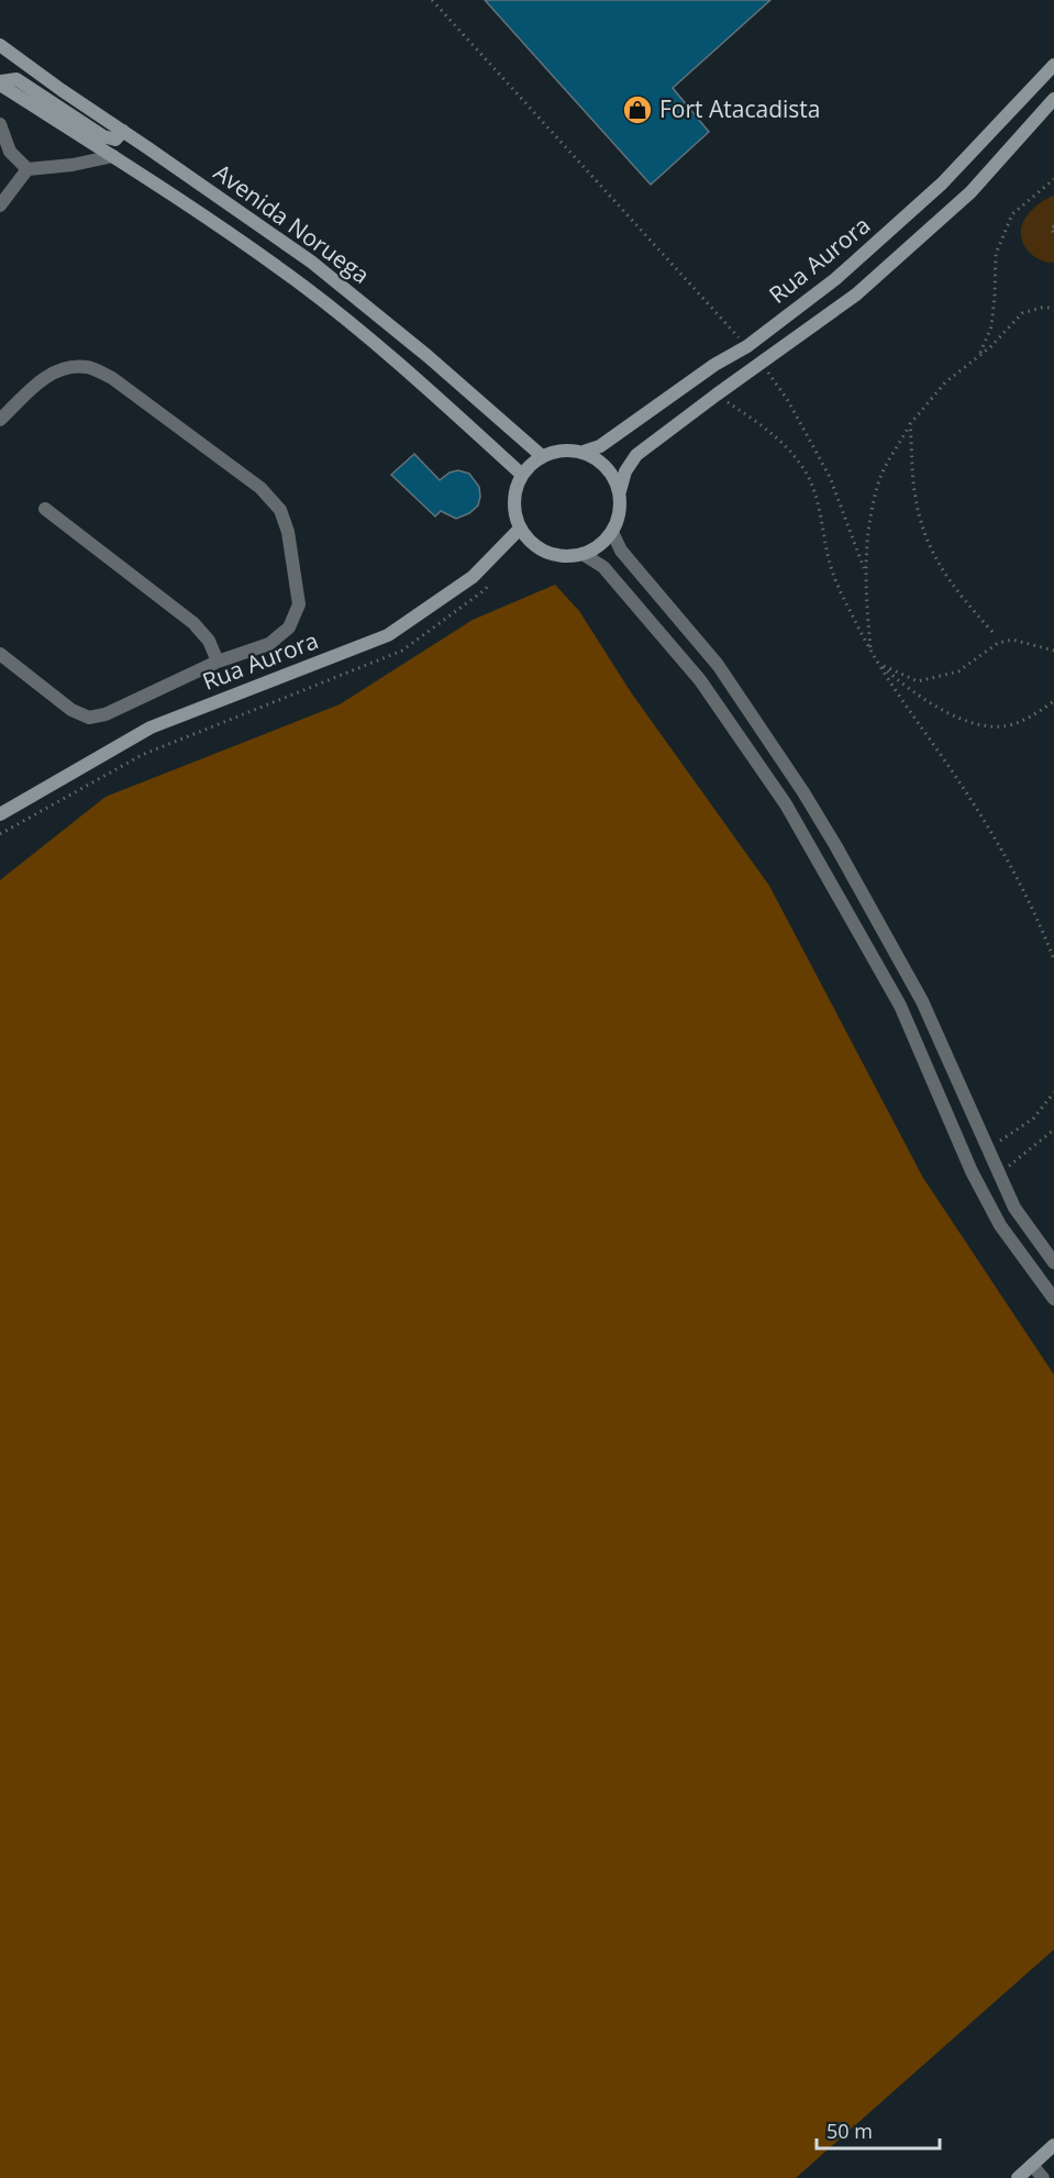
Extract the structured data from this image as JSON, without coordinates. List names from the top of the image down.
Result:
{
  "streets": {
    "street": ["Avenida Noruega", "Rua Aurora"]
  },
  "crossings": [
    ["Avenida Noruega", "Rua Aurora"]
  ],
  "places": {
    "shop": ["Fort Atacadista"]
  },
  "scale_bar": "50 m"
}
